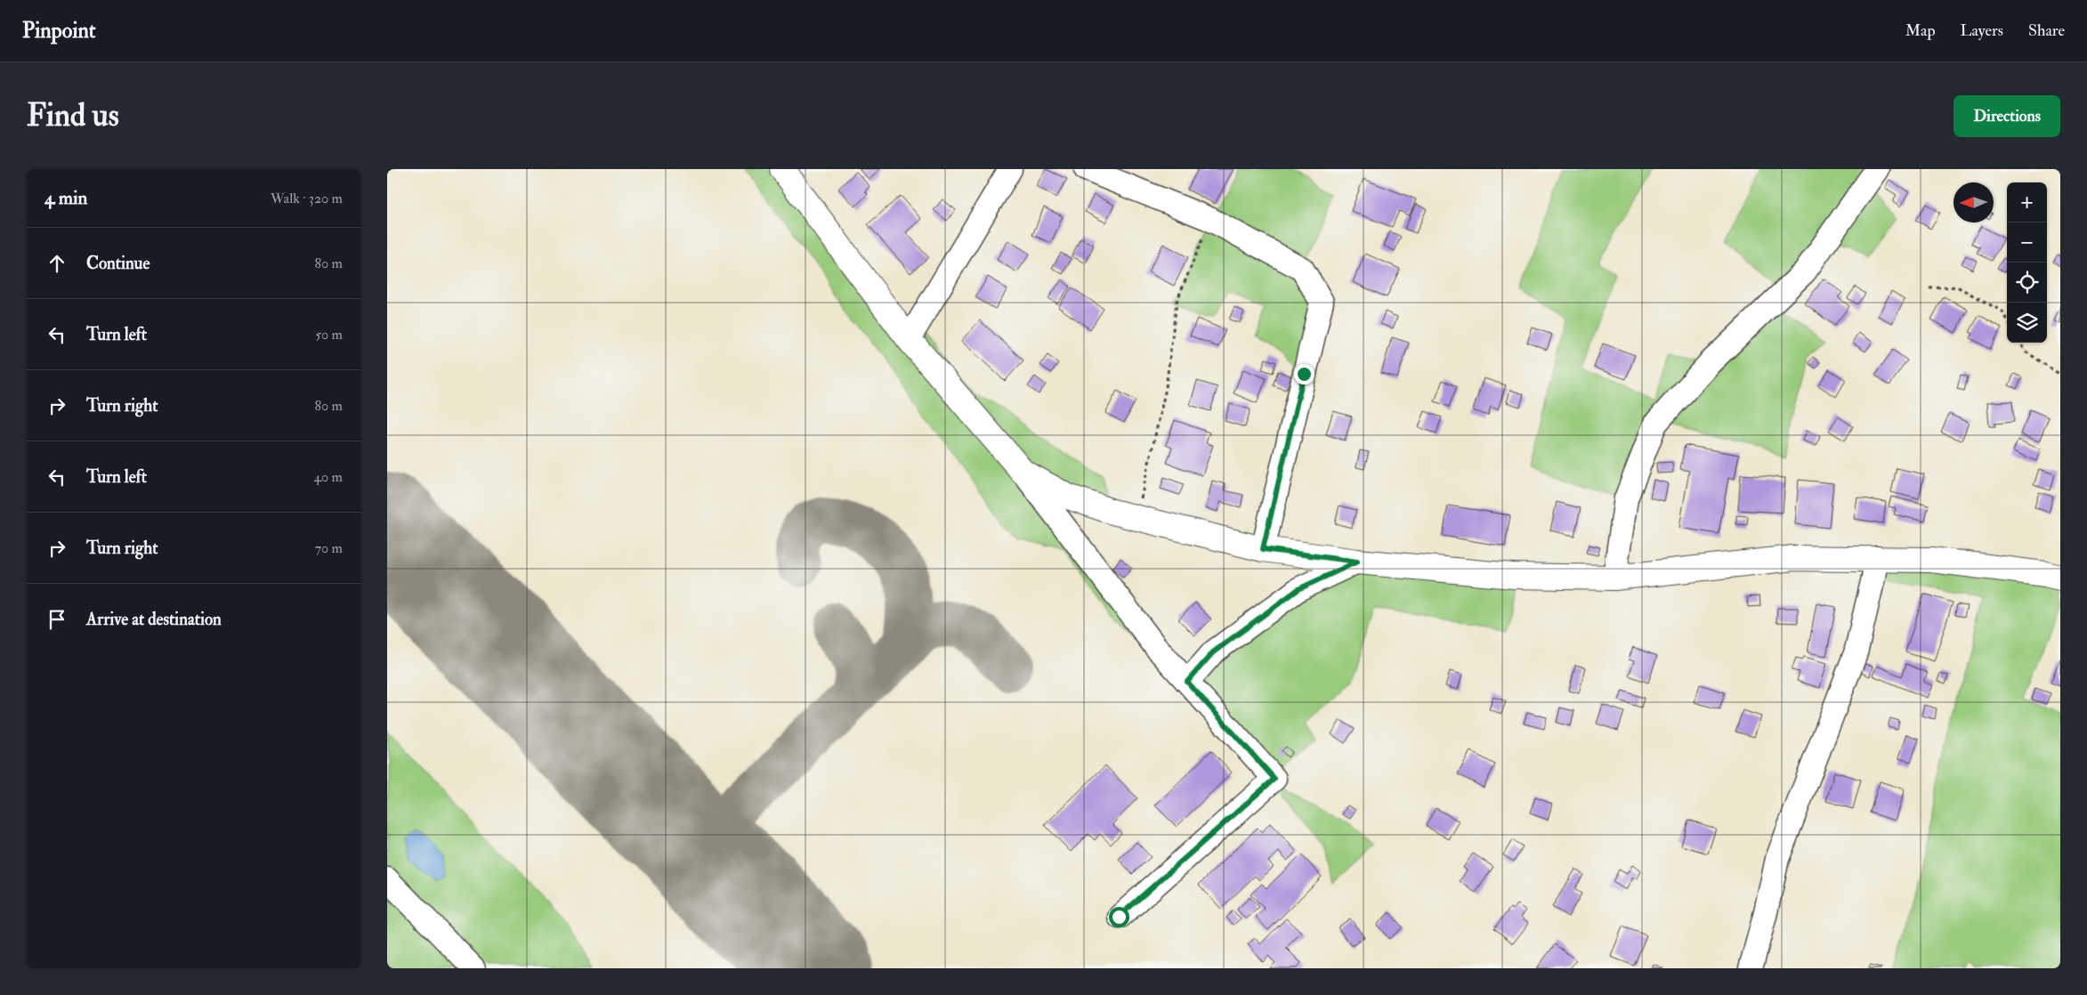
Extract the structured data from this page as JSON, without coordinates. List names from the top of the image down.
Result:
{
  "north": "left",
  "page": {
    "header": "Pinpoint",
    "nav": ["Map", "Layers", "Share"],
    "buttons": "Directions",
    "title": "Find us",
    "heading": ["4 min", "Walk · 320 m"],
    "map_buttons": ["+", "−"],
    "list": [
      ["Continue", "80 m"],
      ["Turn left", "50 m"],
      ["Turn right", "80 m"],
      ["Turn left", "40 m"],
      ["Turn right", "70 m"],
      "Arrive at destination"
    ]
  }
}
